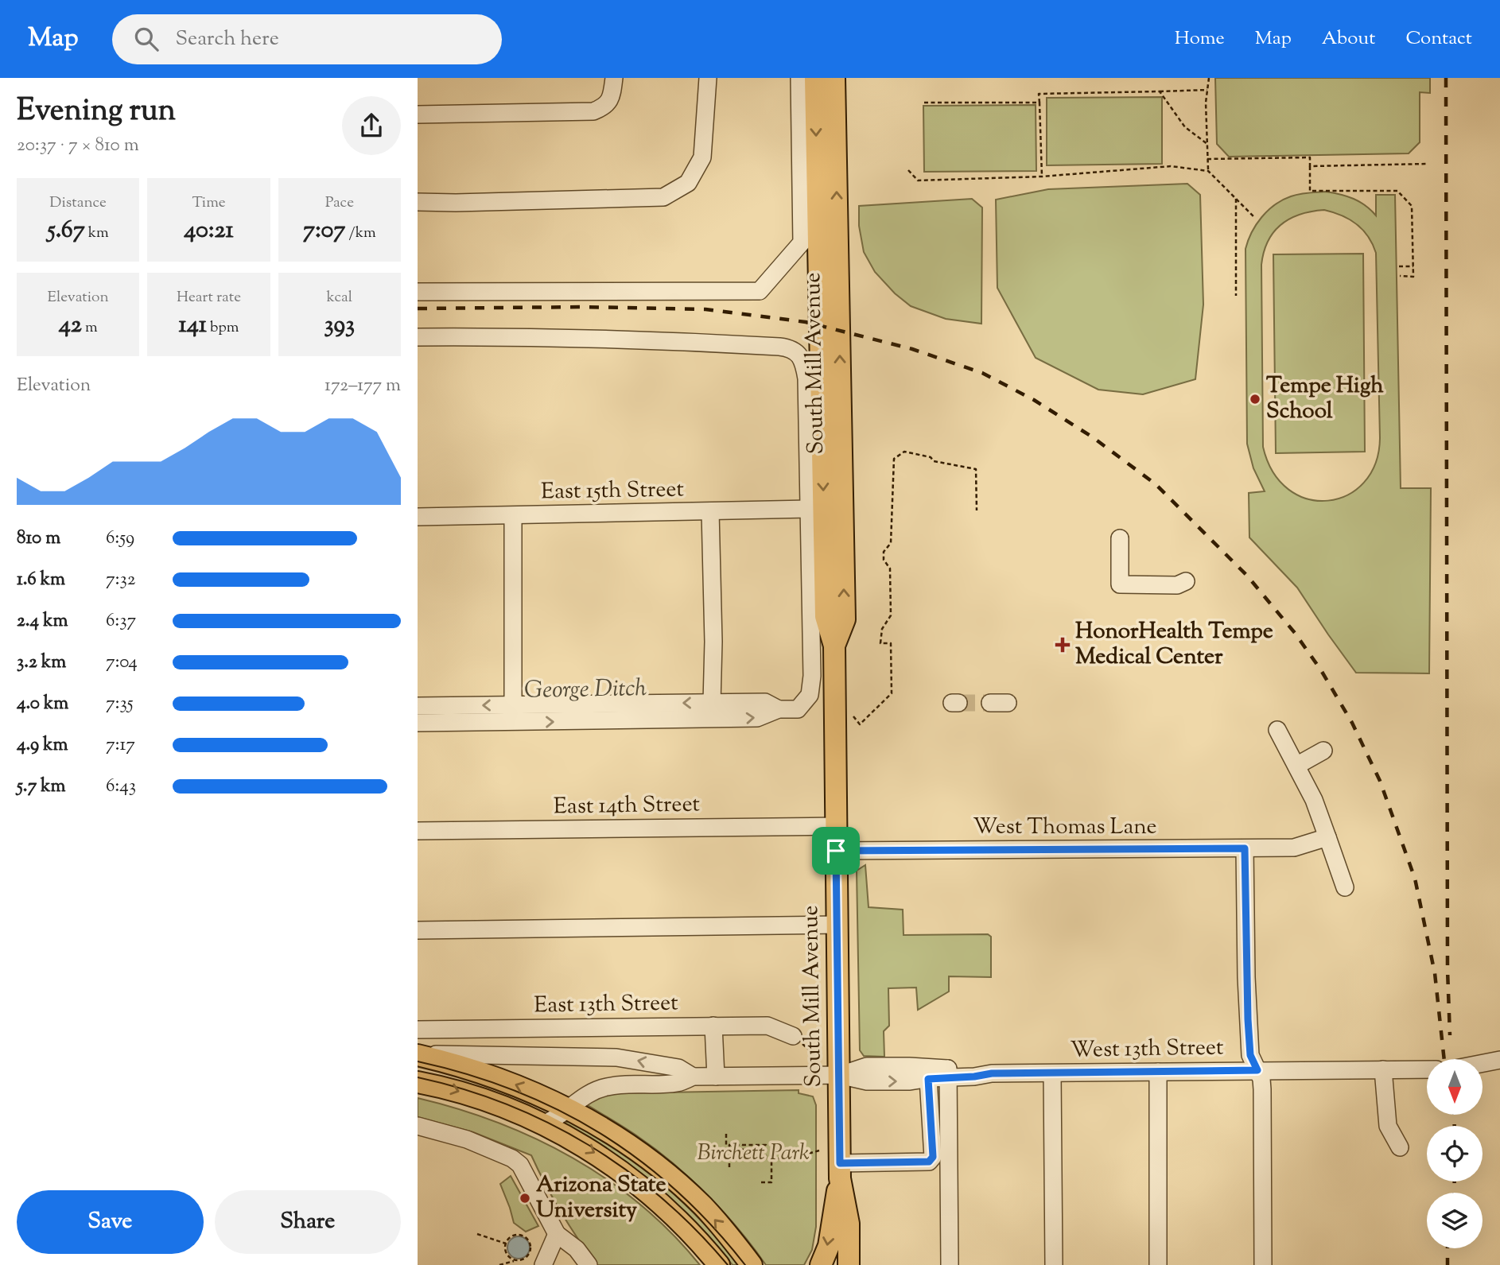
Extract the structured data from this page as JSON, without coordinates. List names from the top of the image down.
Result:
{
  "streets": {
    "main road": ["South Mill Avenue"],
    "street": [
      "East 15th Street",
      "East 14th Street",
      "West Thomas Lane",
      "East 13th Street",
      "West 13th Street"
    ]
  },
  "crossings": [
    ["South Mill Avenue", "East 15th Street"],
    ["South Mill Avenue", "East 14th Street"],
    ["South Mill Avenue", "West Thomas Lane"],
    ["South Mill Avenue", "West 13th Street"]
  ],
  "water": ["George Ditch"],
  "parks": ["Birchett Park"],
  "places": {
    "other": ["Tempe High School", "Arizona State University"],
    "health": ["HonorHealth Tempe Medical Center"]
  },
  "north": "bottom",
  "page": {
    "header": "Map",
    "search": "Search here",
    "nav": [
      "Home",
      "Map",
      "About",
      "Contact"
    ],
    "heading": ["Evening run", "20:37 · 7 × 810 m"],
    "stats": [
      ["Distance", "5.67 km"],
      ["Time", "40:21"],
      ["Pace", "7:07 /km"],
      ["Elevation", "42 m"],
      ["Heart rate", "141 bpm"],
      ["kcal", "393"]
    ],
    "chart": ["Elevation", "172–177 m"],
    "list": [
      {
        "name": "810 m",
        "note": "6:59"
      },
      {
        "name": "1.6 km",
        "note": "7:32"
      },
      {
        "name": "2.4 km",
        "note": "6:37"
      },
      {
        "name": "3.2 km",
        "note": "7:04"
      },
      {
        "name": "4.0 km",
        "note": "7:35"
      },
      {
        "name": "4.9 km",
        "note": "7:17"
      },
      {
        "name": "5.7 km",
        "note": "6:43"
      }
    ],
    "buttons": ["Save", "Share"]
  }
}
